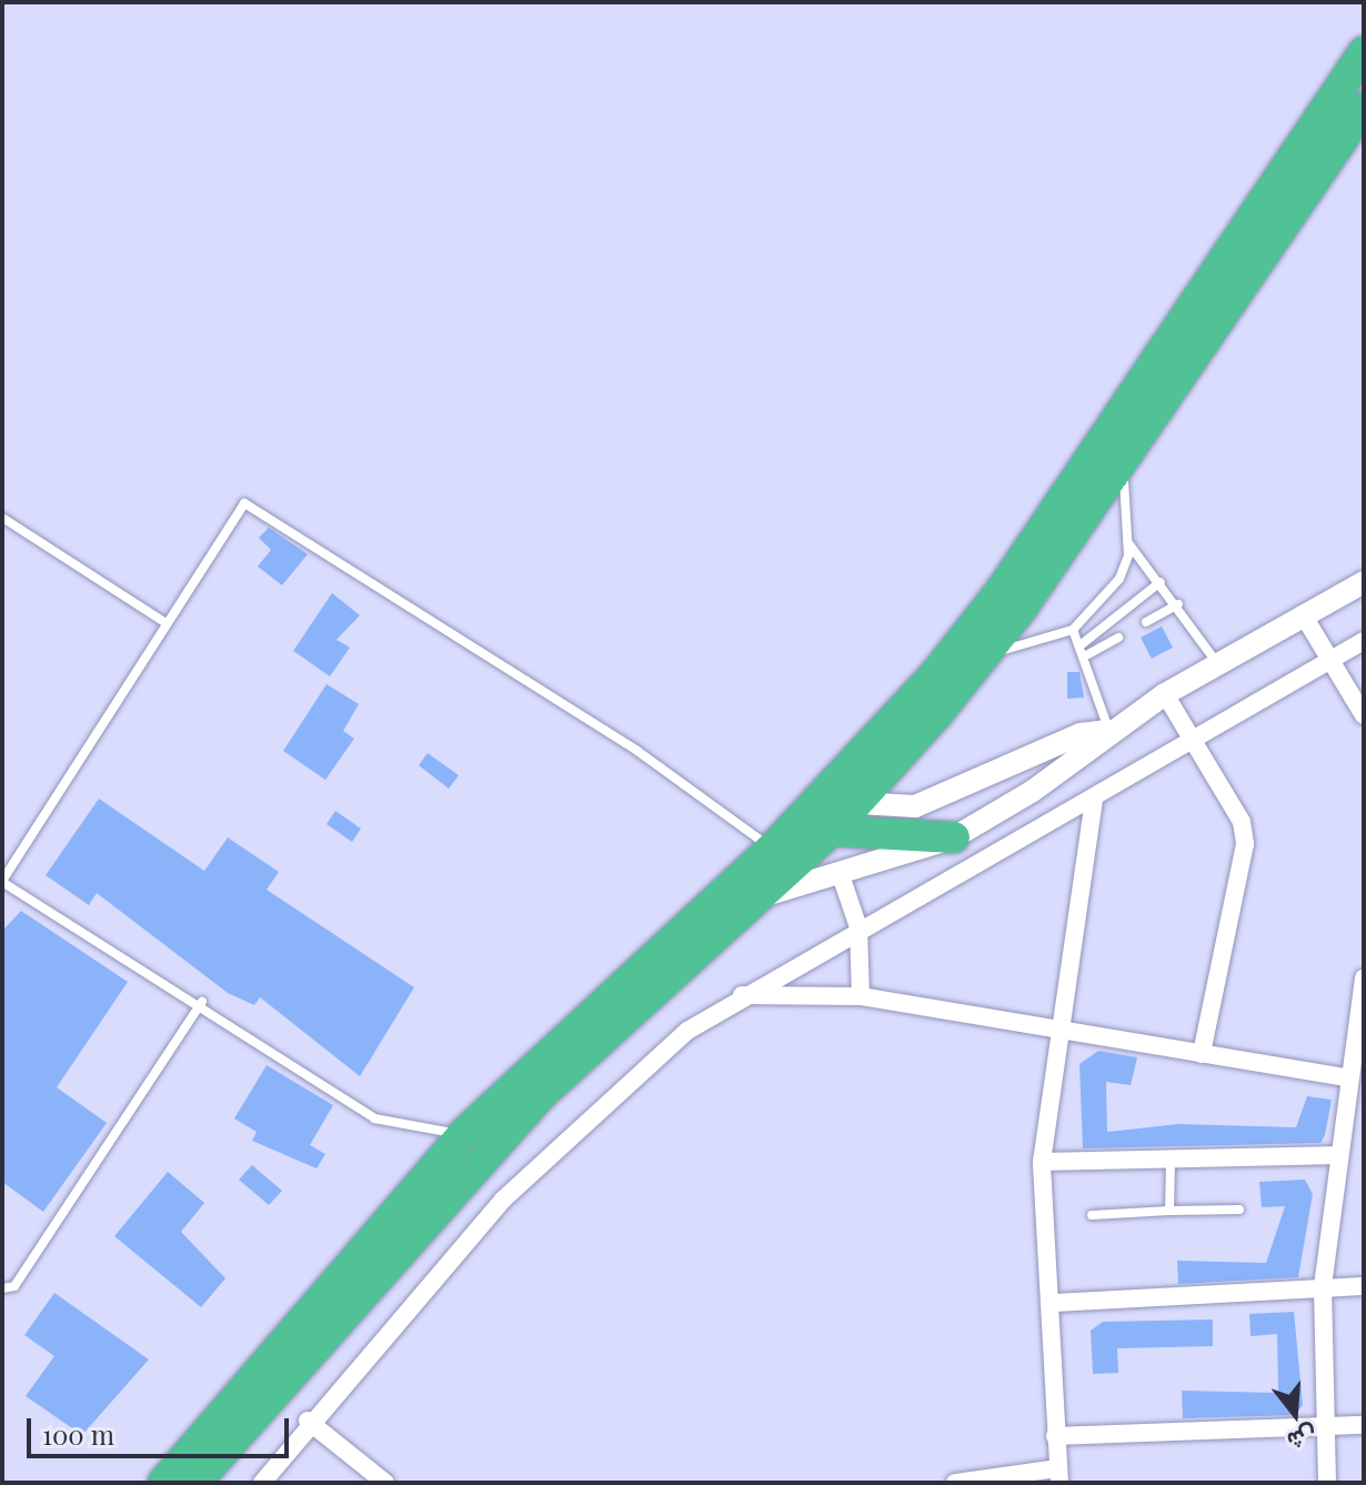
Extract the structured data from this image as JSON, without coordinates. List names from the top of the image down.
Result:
{
  "scale_bar": "100 m",
  "north": "bottom"
}
